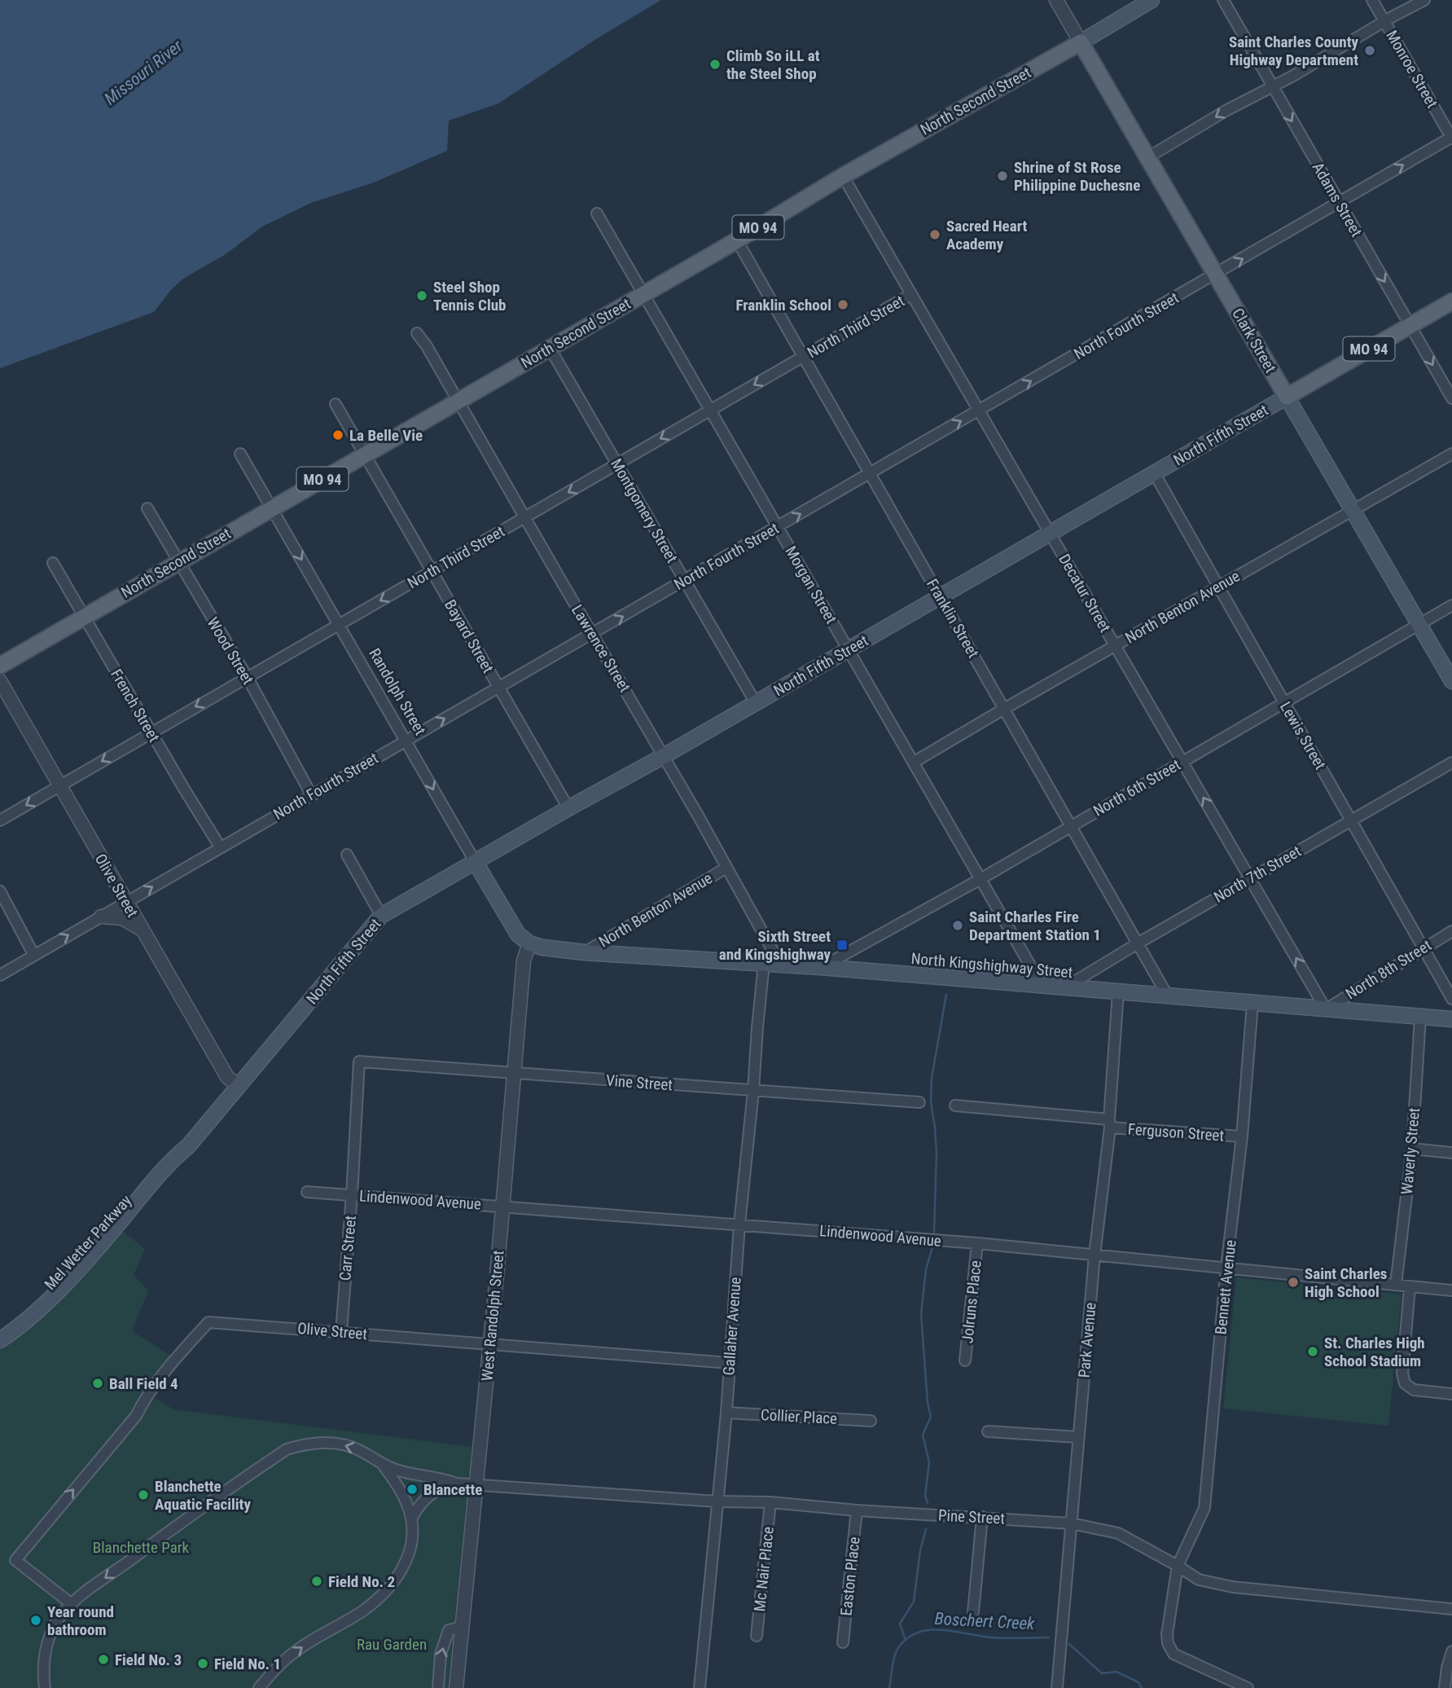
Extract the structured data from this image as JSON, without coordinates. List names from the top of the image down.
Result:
{
  "streets": {
    "main road": [
      "North Second Street",
      "MO 94",
      "Clark Street",
      "North Fifth Street",
      "Randolph Street",
      "North Kingshighway Street",
      "Mel Wetter Parkway"
    ],
    "street": [
      "Monroe Street",
      "Adams Street",
      "North Fourth Street",
      "North Third Street",
      "Montgomery Street",
      "Morgan Street",
      "Decatur Street",
      "North Benton Avenue",
      "Franklin Street",
      "Bayard Street",
      "Lawrence Street",
      "Wood Street",
      "French Street",
      "Lewis Street",
      "North 6th Street",
      "North 7th Street",
      "Olive Street",
      "North 8th Street",
      "Vine Street",
      "Ferguson Street",
      "Waverly Street",
      "Lindenwood Avenue",
      "Carr Street",
      "Bennett Avenue",
      "Jolruns Place",
      "West Randolph Street",
      "Gallaher Avenue",
      "Park Avenue",
      "Collier Place",
      "Pine Street",
      "Mc Nair Place",
      "Easton Place"
    ]
  },
  "crossings": [
    ["Monroe Street", "North Fourth Street"],
    ["North Second Street", "Clark Street"],
    ["North Second Street", "Montgomery Street"],
    ["North Second Street", "Morgan Street"],
    ["North Second Street", "Decatur Street"],
    ["North Second Street", "Franklin Street"],
    ["North Second Street", "Bayard Street"],
    ["North Second Street", "Lawrence Street"],
    ["North Second Street", "Wood Street"],
    ["North Second Street", "Randolph Street"],
    ["North Second Street", "French Street"],
    ["Adams Street", "North Fourth Street"],
    ["Adams Street", "North Fifth Street"],
    ["North Fourth Street", "Clark Street"],
    ["North Fourth Street", "Montgomery Street"],
    ["North Fourth Street", "Morgan Street"],
    ["North Fourth Street", "Decatur Street"],
    ["North Fourth Street", "Franklin Street"],
    ["North Fourth Street", "Bayard Street"],
    ["North Fourth Street", "Lawrence Street"],
    ["North Fourth Street", "Wood Street"],
    ["North Fourth Street", "Randolph Street"],
    ["North Fourth Street", "French Street"],
    ["North Fourth Street", "Olive Street"],
    ["North Third Street", "Montgomery Street"],
    ["North Third Street", "Morgan Street"],
    ["North Third Street", "Decatur Street"],
    ["North Third Street", "Franklin Street"],
    ["North Third Street", "Bayard Street"],
    ["North Third Street", "Lawrence Street"],
    ["North Third Street", "Wood Street"],
    ["North Third Street", "Randolph Street"],
    ["North Third Street", "French Street"],
    ["North Third Street", "Olive Street"],
    ["Clark Street", "North Fifth Street"],
    ["Clark Street", "North Benton Avenue"],
    ["Clark Street", "North 6th Street"],
    ["North Fifth Street", "Montgomery Street"],
    ["North Fifth Street", "Morgan Street"],
    ["North Fifth Street", "Decatur Street"],
    ["North Fifth Street", "Franklin Street"],
    ["North Fifth Street", "Bayard Street"],
    ["North Fifth Street", "Lawrence Street"],
    ["North Fifth Street", "Randolph Street"],
    ["North Fifth Street", "Lewis Street"],
    ["North Fifth Street", "Olive Street"],
    ["North Fifth Street", "Mel Wetter Parkway"],
    ["Morgan Street", "North Benton Avenue"],
    ["Morgan Street", "North 6th Street"],
    ["Morgan Street", "North Kingshighway Street"],
    ["Decatur Street", "North Benton Avenue"],
    ["Decatur Street", "North 6th Street"],
    ["Decatur Street", "North 7th Street"],
    ["Decatur Street", "North Kingshighway Street"],
    ["Decatur Street", "North 8th Street"],
    ["North Benton Avenue", "Franklin Street"],
    ["North Benton Avenue", "Lawrence Street"],
    ["North Benton Avenue", "Lewis Street"],
    ["North Benton Avenue", "North Kingshighway Street"],
    ["Franklin Street", "North 6th Street"],
    ["Franklin Street", "North 7th Street"],
    ["Franklin Street", "North Kingshighway Street"],
    ["Lawrence Street", "North Kingshighway Street"],
    ["Randolph Street", "North Kingshighway Street"],
    ["Randolph Street", "West Randolph Street"],
    ["Lewis Street", "North 6th Street"],
    ["Lewis Street", "North 7th Street"],
    ["Lewis Street", "North 8th Street"],
    ["North 6th Street", "North Kingshighway Street"],
    ["North 7th Street", "North Kingshighway Street"],
    ["Olive Street", "Mel Wetter Parkway"],
    ["Olive Street", "Carr Street"],
    ["Olive Street", "West Randolph Street"],
    ["Olive Street", "Gallaher Avenue"],
    ["North Kingshighway Street", "North 8th Street"],
    ["North Kingshighway Street", "Waverly Street"],
    ["North Kingshighway Street", "Bennett Avenue"],
    ["North Kingshighway Street", "West Randolph Street"],
    ["North Kingshighway Street", "Gallaher Avenue"],
    ["North Kingshighway Street", "Park Avenue"],
    ["Vine Street", "Carr Street"],
    ["Vine Street", "West Randolph Street"],
    ["Vine Street", "Gallaher Avenue"],
    ["Ferguson Street", "Bennett Avenue"],
    ["Ferguson Street", "Park Avenue"],
    ["Waverly Street", "Lindenwood Avenue"],
    ["Lindenwood Avenue", "Carr Street"],
    ["Lindenwood Avenue", "Bennett Avenue"],
    ["Lindenwood Avenue", "Jolruns Place"],
    ["Lindenwood Avenue", "West Randolph Street"],
    ["Lindenwood Avenue", "Gallaher Avenue"],
    ["Lindenwood Avenue", "Park Avenue"],
    ["Bennett Avenue", "Pine Street"],
    ["West Randolph Street", "Pine Street"],
    ["Gallaher Avenue", "Collier Place"],
    ["Gallaher Avenue", "Pine Street"],
    ["Park Avenue", "Pine Street"],
    ["Pine Street", "Mc Nair Place"],
    ["Pine Street", "Easton Place"]
  ],
  "one_way": [
    "Adams Street",
    "North Fourth Street",
    "North Third Street",
    "Randolph Street"
  ],
  "water": ["Missouri River", "Boschert Creek"],
  "parks": ["Blanchette Park", "Rau Garden"],
  "places": {
    "other": [
      "Saint Charles County Highway Department",
      "Climb So iLL at the Steel Shop",
      "Shrine of St Rose Philippine Duchesne",
      "Sacred Heart Academy",
      "Steel Shop Tennis Club",
      "Franklin School",
      "La Belle Vie",
      "Saint Charles Fire Department Station 1",
      "Saint Charles High School",
      "St. Charles High School Stadium",
      "Ball Field 4",
      "Blancette",
      "Blanchette Aquatic Facility",
      "Field No. 2",
      "Year round bathroom",
      "Field No. 3",
      "Field No. 1"
    ],
    "transit": ["Sixth Street and Kingshighway"]
  }
}
